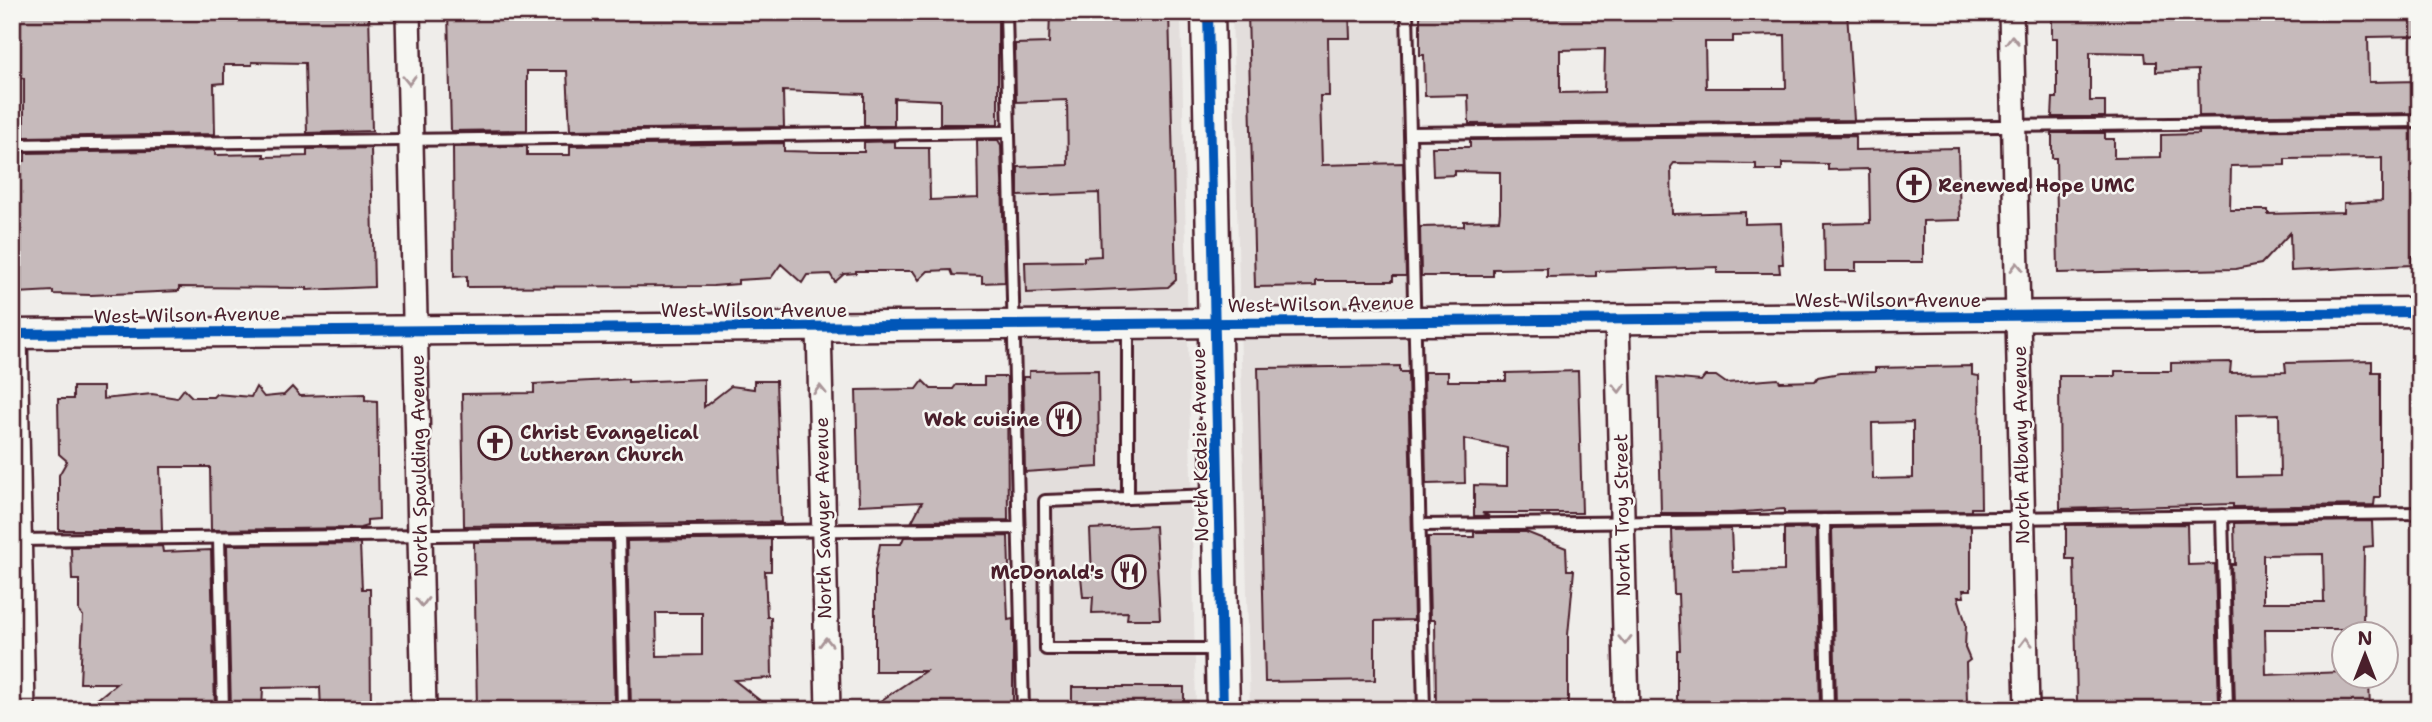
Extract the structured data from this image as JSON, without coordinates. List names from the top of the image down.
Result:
{
  "streets": {
    "main road": ["North Kedzie Avenue"],
    "street": [
      "West Wilson Avenue",
      "North Albany Avenue",
      "North Spaulding Avenue",
      "North Troy Street",
      "North Sawyer Avenue"
    ]
  },
  "crossings": [
    ["West Wilson Avenue", "North Kedzie Avenue"],
    ["West Wilson Avenue", "North Albany Avenue"],
    ["West Wilson Avenue", "North Spaulding Avenue"],
    ["West Wilson Avenue", "North Troy Street"],
    ["West Wilson Avenue", "North Sawyer Avenue"]
  ],
  "one_way": [
    "North Albany Avenue",
    "North Spaulding Avenue",
    "North Troy Street",
    "North Sawyer Avenue"
  ],
  "places": {
    "church": ["Renewed Hope UMC", "Christ Evangelical Lutheran Church"],
    "restaurant": ["Wok cuisine", "McDonald's"]
  },
  "north": "top"
}
